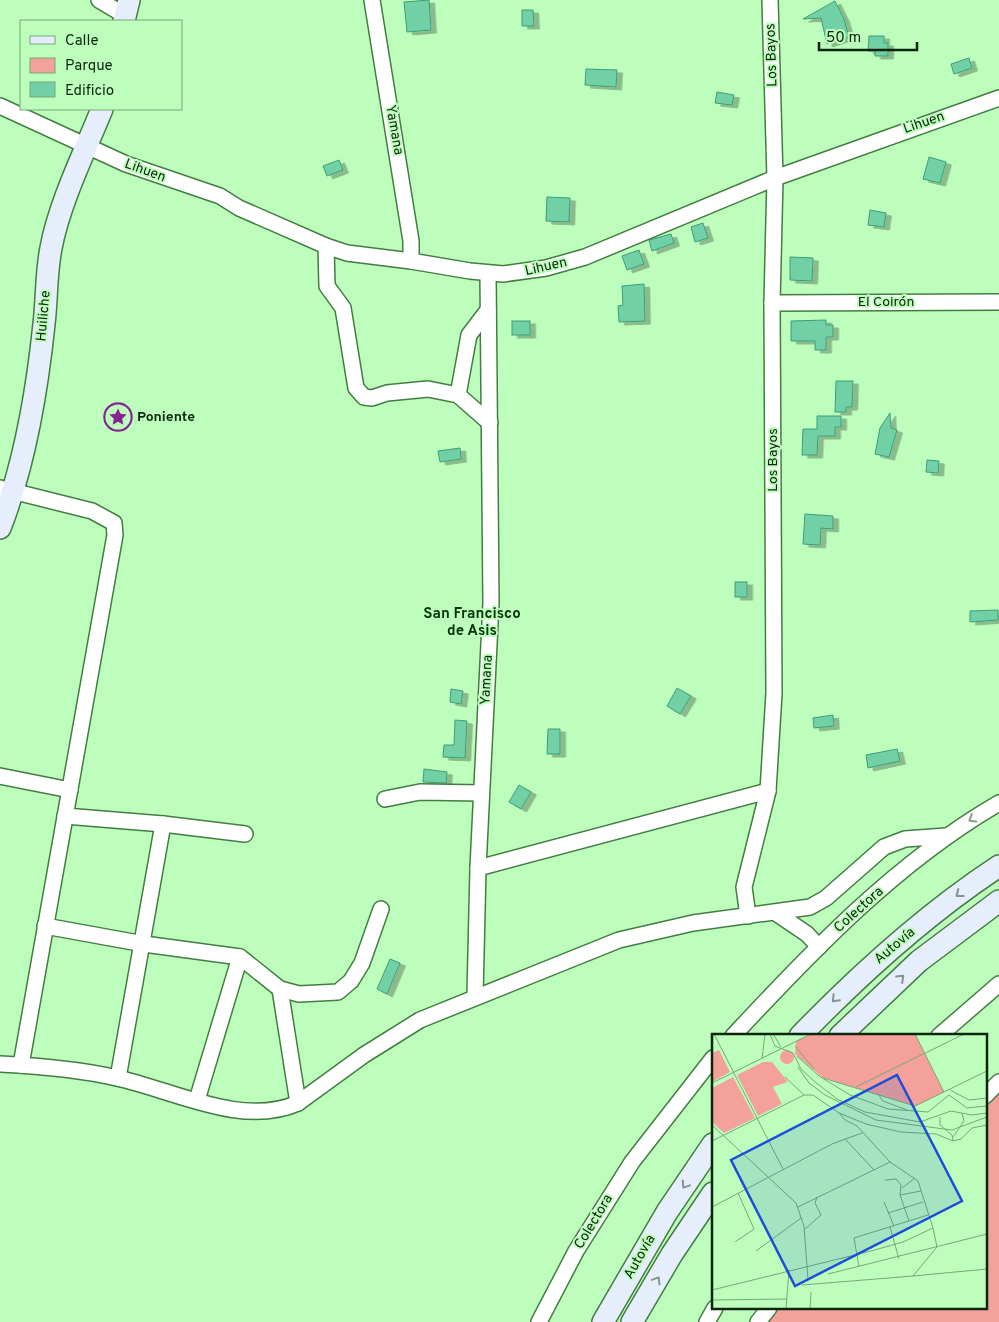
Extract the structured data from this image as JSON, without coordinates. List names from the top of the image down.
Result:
{
  "streets": {
    "street": [
      "Los Bayos",
      "Lihuen",
      "Yamana",
      "El Coirón",
      "Huiliche",
      "Colectora",
      "Autovía"
    ]
  },
  "crossings": [
    ["Los Bayos", "Lihuen"],
    ["Los Bayos", "El Coirón"],
    ["Lihuen", "Yamana"],
    ["Lihuen", "Huiliche"]
  ],
  "districts": ["San Francisco de Asis"],
  "places": {
    "place": ["Poniente"]
  },
  "legend": ["Calle", "Parque", "Edificio"],
  "scale_bar": "50 m"
}
